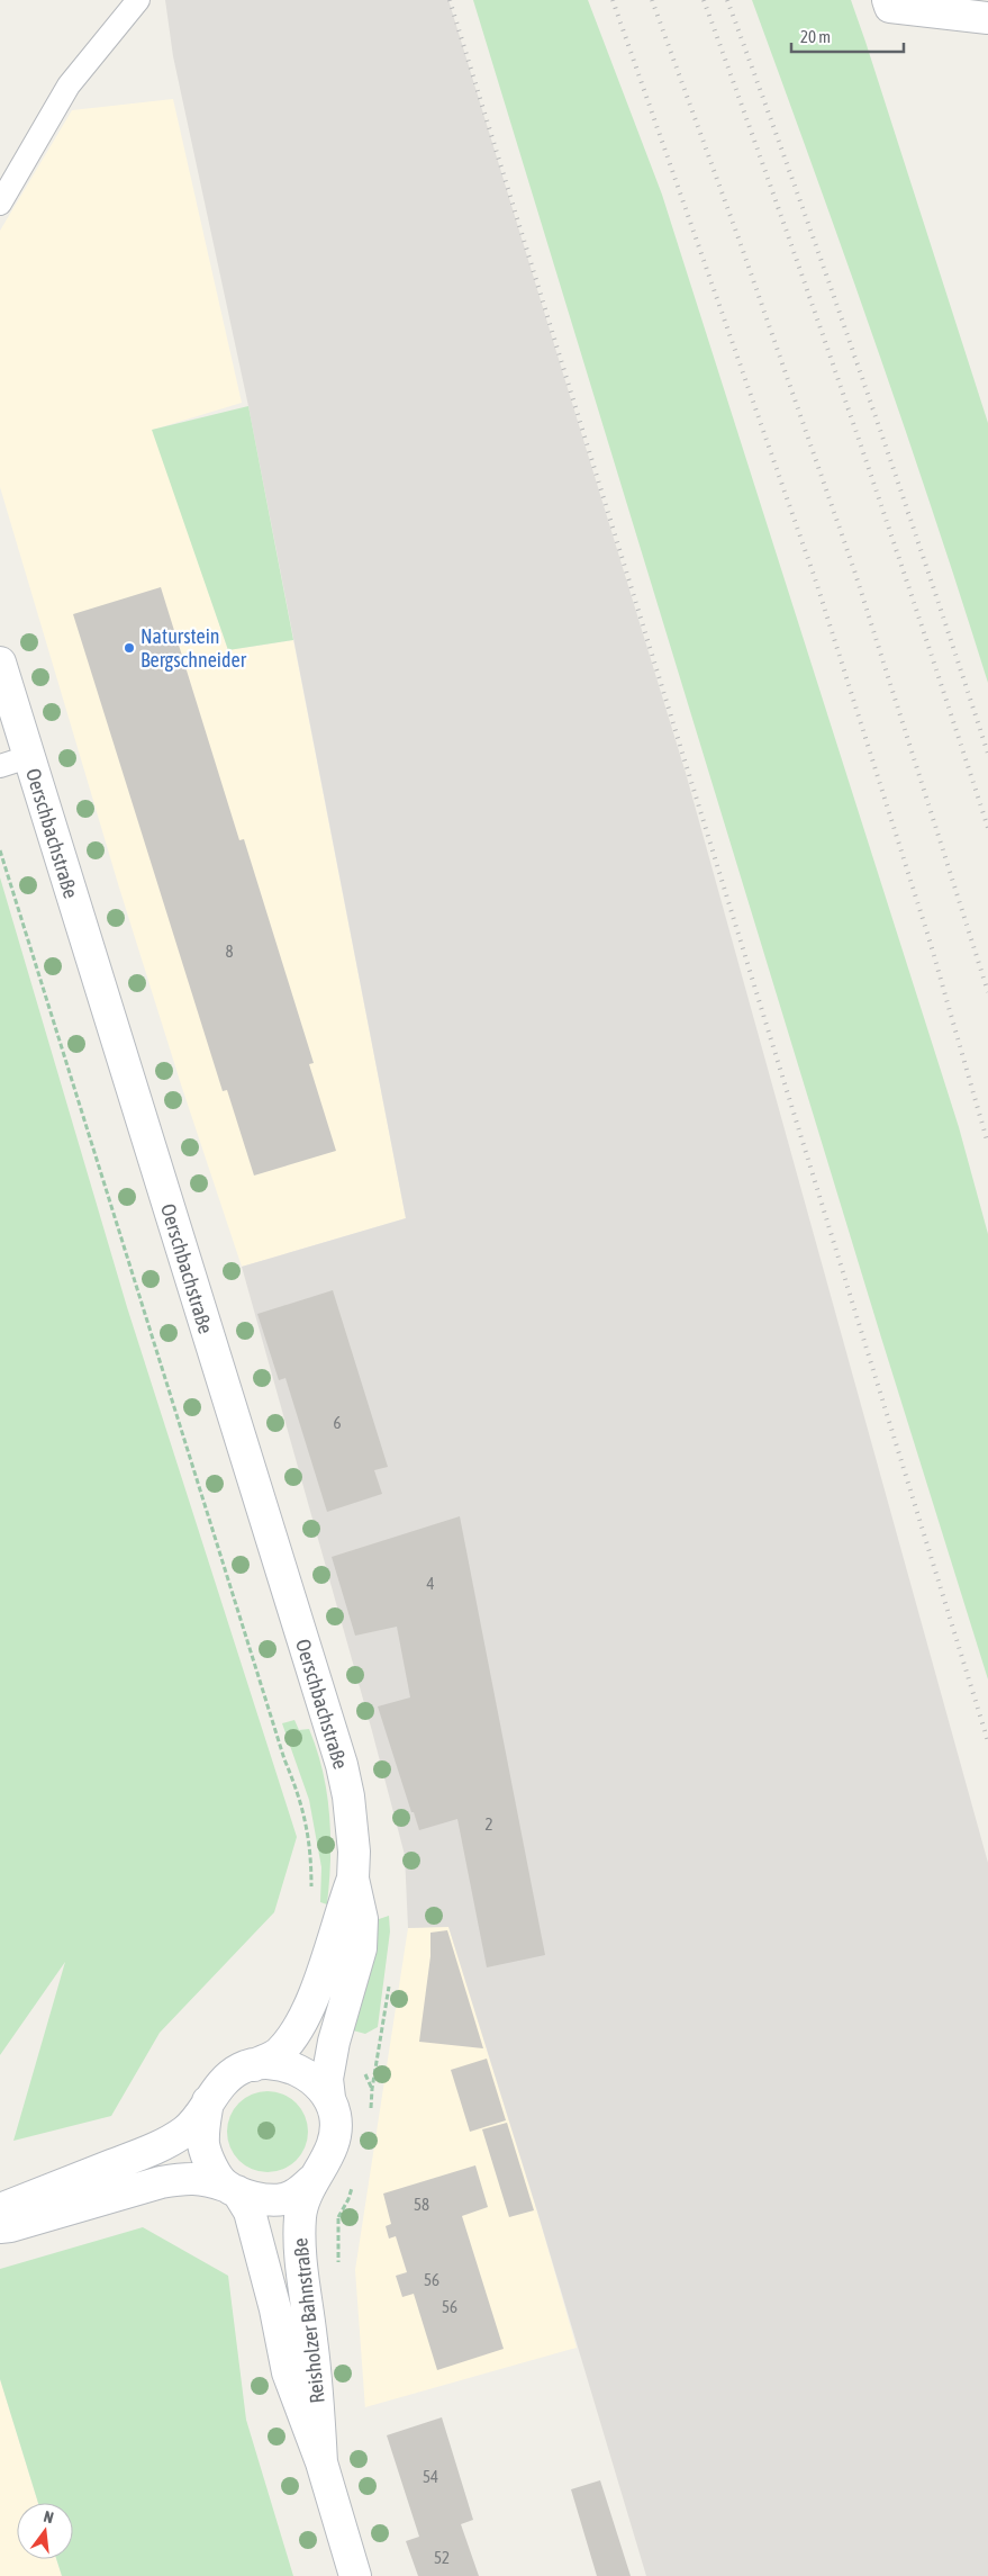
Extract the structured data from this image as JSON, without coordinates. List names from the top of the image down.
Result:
{
  "streets": {
    "main road": ["Oerschbachstraße", "Reisholzer Bahnstraße"]
  },
  "crossings": [
    ["Oerschbachstraße", "Reisholzer Bahnstraße"]
  ],
  "places": ["Naturstein Bergschneider"],
  "house_numbers": [
    "8",
    "6",
    "4",
    "2",
    "58",
    "56",
    "56",
    "54",
    "52"
  ],
  "scale_bar": "20 m",
  "north": "top"
}
